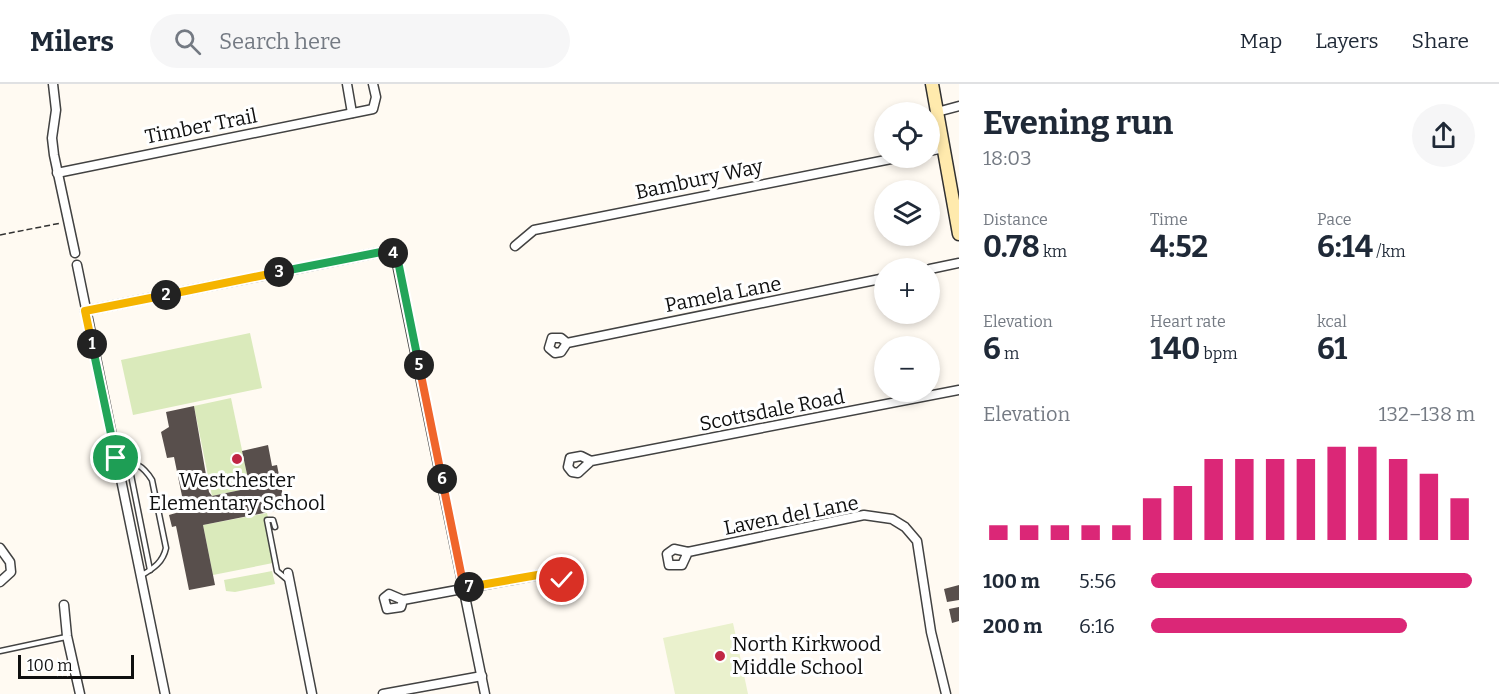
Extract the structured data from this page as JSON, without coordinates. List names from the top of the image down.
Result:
{
  "streets": {
    "street": [
      "Timber Trail",
      "Bambury Way",
      "Pamela Lane",
      "Scottsdale Road",
      "Laven del Lane"
    ]
  },
  "places": ["Westchester Elementary School", "North Kirkwood Middle School"],
  "scale_bar": "100 m",
  "page": {
    "header": "Milers",
    "search": "Search here",
    "nav": ["Map", "Layers", "Share"],
    "heading": ["Evening run", "18:03"],
    "map_buttons": ["+", "−"],
    "stats": [
      ["Distance", "0.78 km"],
      ["Time", "4:52"],
      ["Pace", "6:14 /km"],
      ["Elevation", "6 m"],
      ["Heart rate", "140 bpm"],
      ["kcal", "61"]
    ],
    "pins": [
      "4",
      "3",
      "2",
      "1",
      "5",
      "6",
      "7"
    ],
    "chart": ["Elevation", "132–138 m"],
    "list": [
      {
        "name": "100 m",
        "note": "5:56"
      },
      {
        "name": "200 m",
        "note": "6:16"
      }
    ],
    "scale": "100 m"
  }
}
